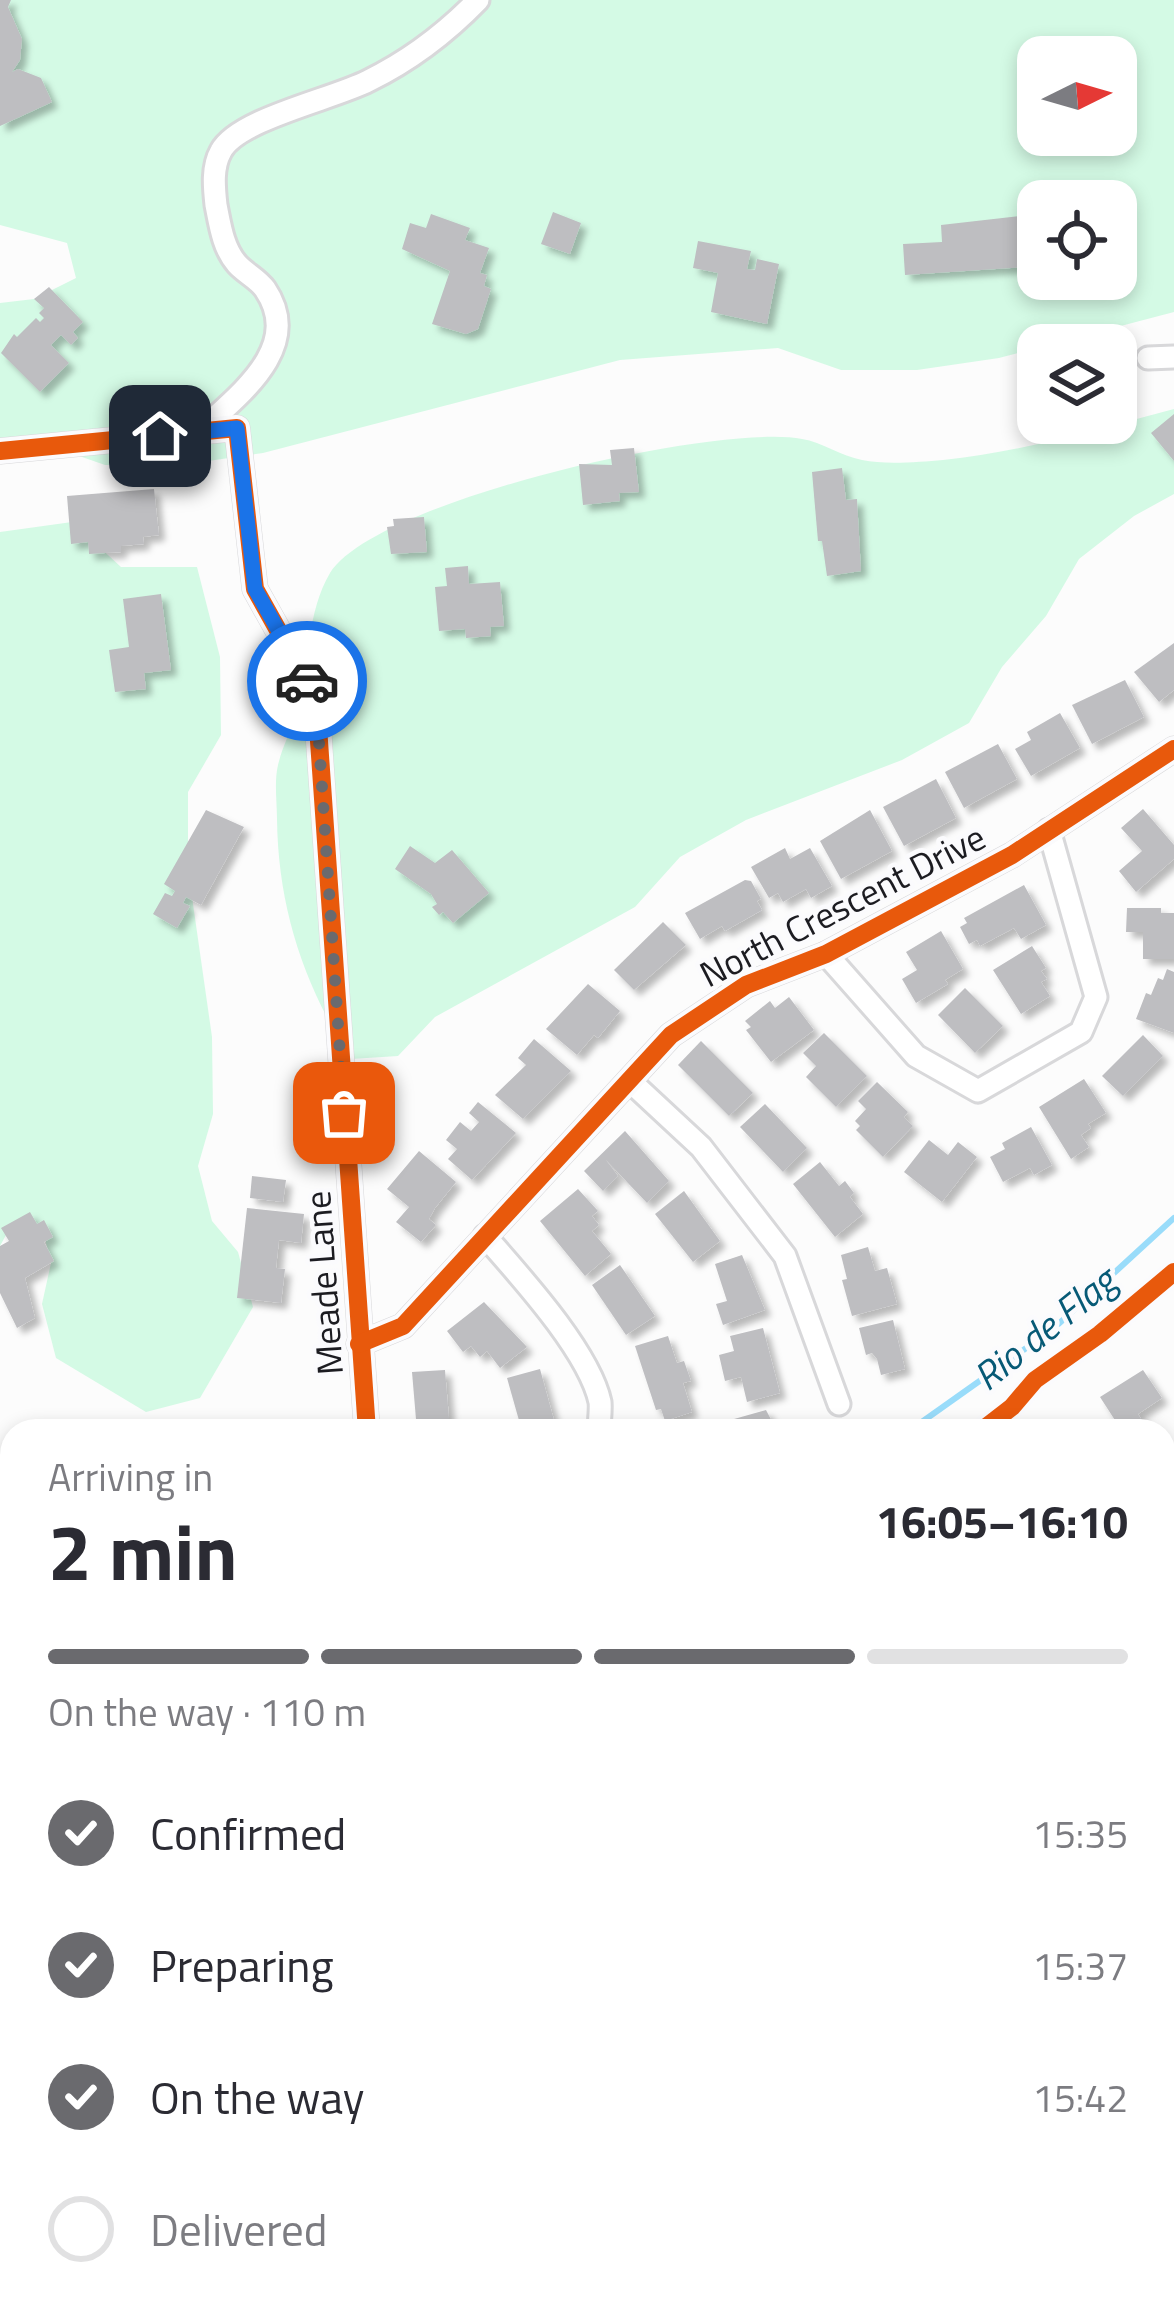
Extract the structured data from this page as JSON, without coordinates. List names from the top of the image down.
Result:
{
  "streets": {
    "street": ["North Crescent Drive", "Meade Lane"]
  },
  "crossings": [
    ["North Crescent Drive", "Meade Lane"]
  ],
  "water": ["Rio de Flag"],
  "north": "right",
  "page": {
    "heading": ["2 min", "Arriving in", "16:05–16:10"],
    "bar": "On the way · 110 m",
    "list": [
      ["Confirmed", "15:35"],
      ["Preparing", "15:37"],
      ["On the way", "15:42"],
      "Delivered"
    ]
  }
}
